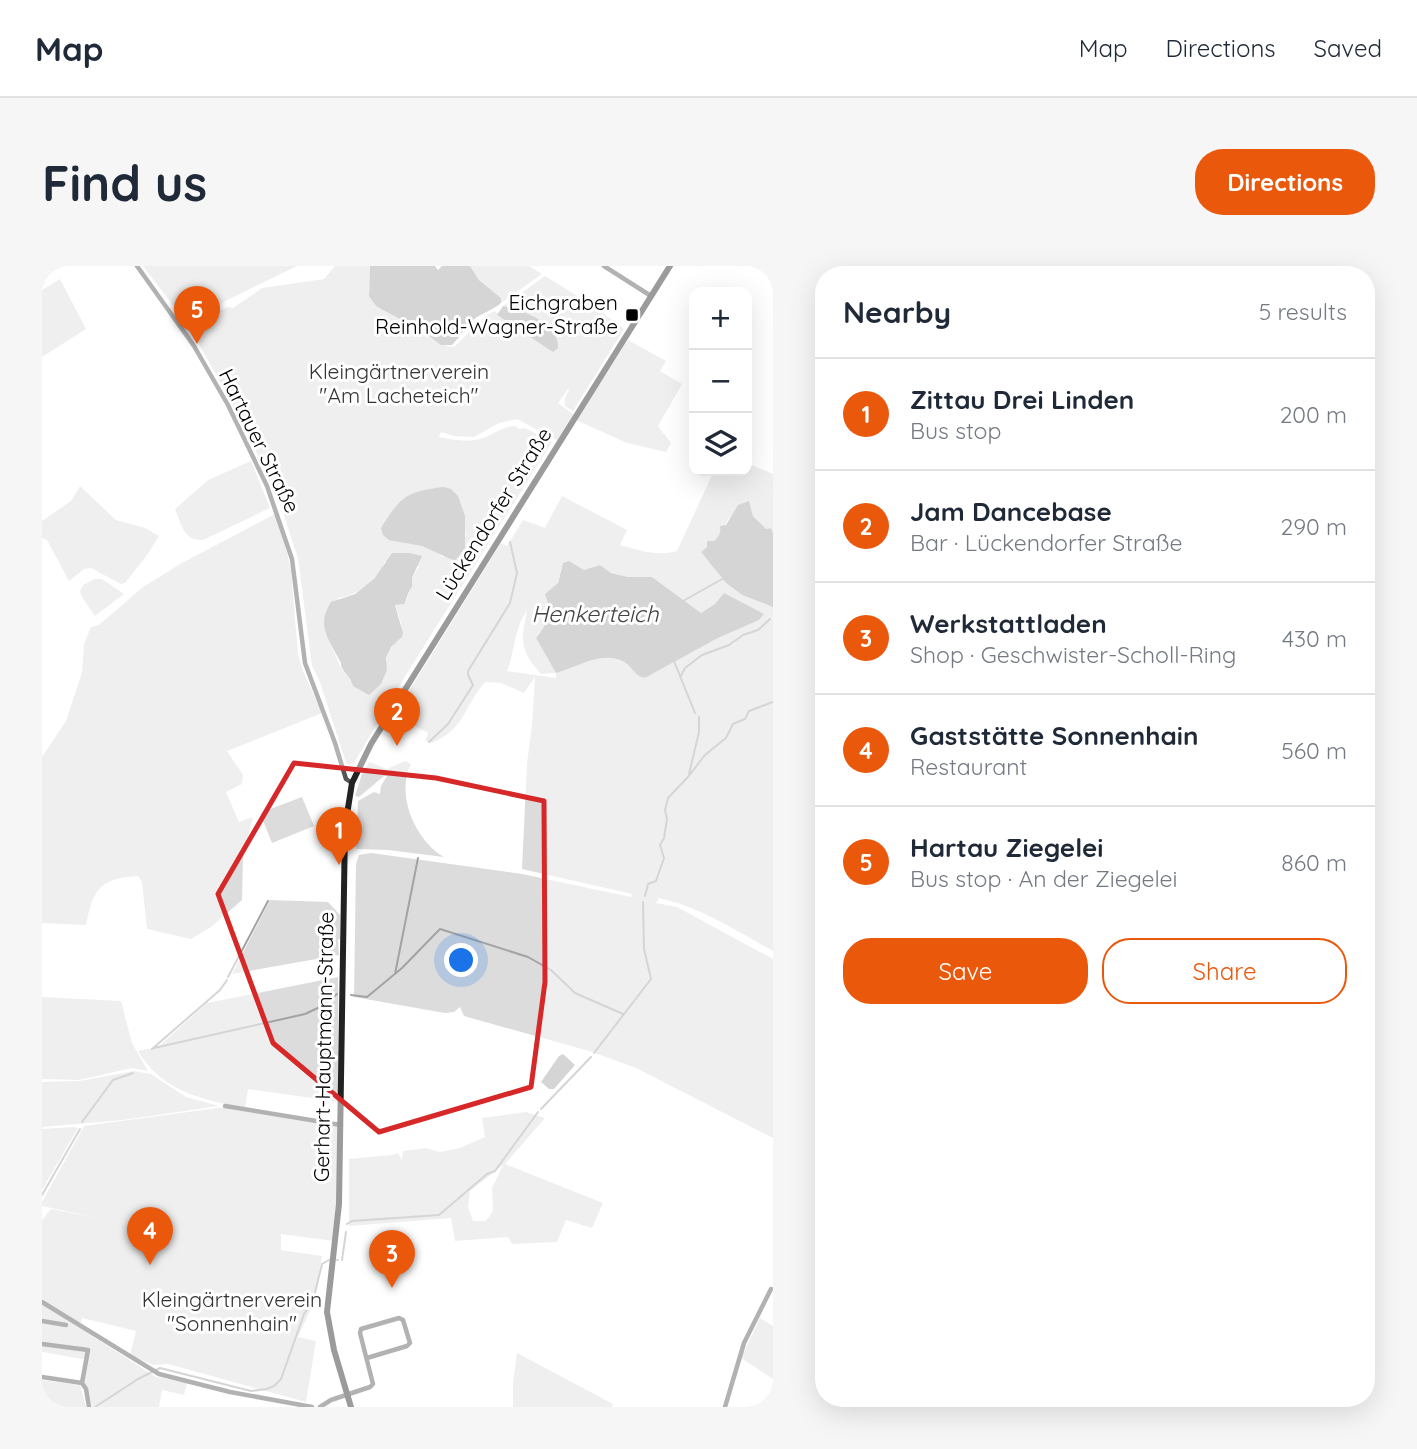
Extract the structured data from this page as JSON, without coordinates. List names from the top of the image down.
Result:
{
  "streets": {
    "main road": ["Lückendorfer Straße", "Gerhart-Hauptmann-Straße"],
    "street": ["Hartauer Straße"]
  },
  "crossings": [
    ["Hartauer Straße", "Lückendorfer Straße"],
    ["Hartauer Straße", "Gerhart-Hauptmann-Straße"],
    ["Lückendorfer Straße", "Gerhart-Hauptmann-Straße"]
  ],
  "water": ["Henkerteich"],
  "parks": ["Kleingärtnerverein \"Am Lacheteich\"", "Kleingärtnerverein \"Sonnenhain\""],
  "places": {
    "transit": ["Eichgraben Reinhold-Wagner-Straße"]
  },
  "page": {
    "header": "Map",
    "nav": ["Map", "Directions", "Saved"],
    "buttons": [
      "Directions",
      ["Save", "Share"]
    ],
    "title": "Find us",
    "heading": ["Nearby", "5 results"],
    "pins": [
      "5",
      "2",
      "1",
      "4",
      "3"
    ],
    "map_buttons": ["+", "−"],
    "list": [
      {
        "mark": "1",
        "name": "Zittau Drei Linden",
        "note": "Bus stop",
        "value": "200 m"
      },
      {
        "mark": "2",
        "name": "Jam Dancebase",
        "note": "Bar · Lückendorfer Straße",
        "value": "290 m"
      },
      {
        "mark": "3",
        "name": "Werkstattladen",
        "note": "Shop · Geschwister-Scholl-Ring",
        "value": "430 m"
      },
      {
        "mark": "4",
        "name": "Gaststätte Sonnenhain",
        "note": "Restaurant",
        "value": "560 m"
      },
      {
        "mark": "5",
        "name": "Hartau Ziegelei",
        "note": "Bus stop · An der Ziegelei",
        "value": "860 m"
      }
    ]
  }
}
